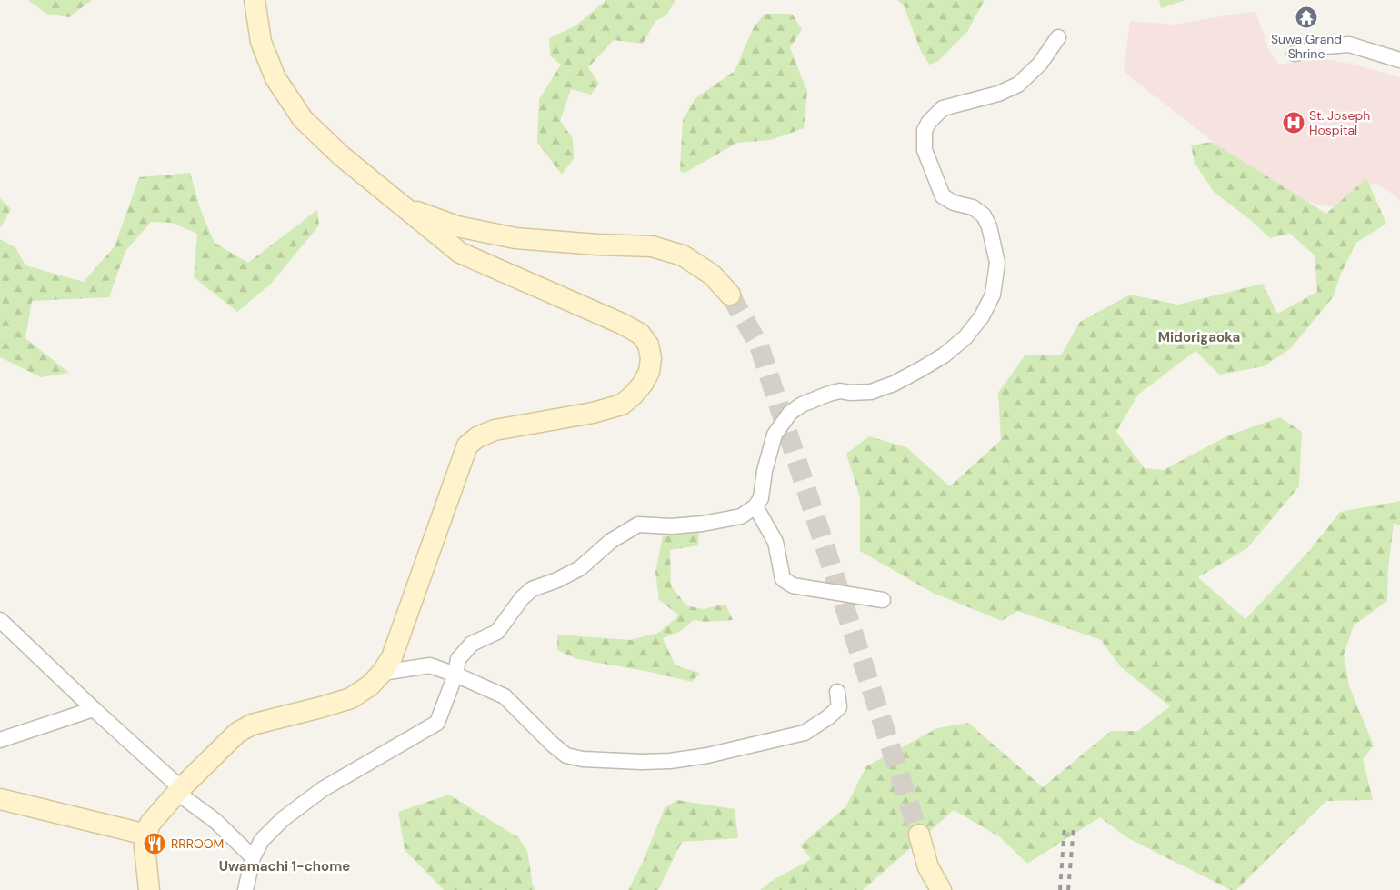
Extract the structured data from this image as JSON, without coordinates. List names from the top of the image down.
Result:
{
  "districts": ["Midorigaoka", "Uwamachi 1-chome"],
  "places": {
    "temple": ["Suwa Grand Shrine"],
    "hospital": ["St. Joseph Hospital"],
    "restaurant": ["RRROOM"]
  }
}
